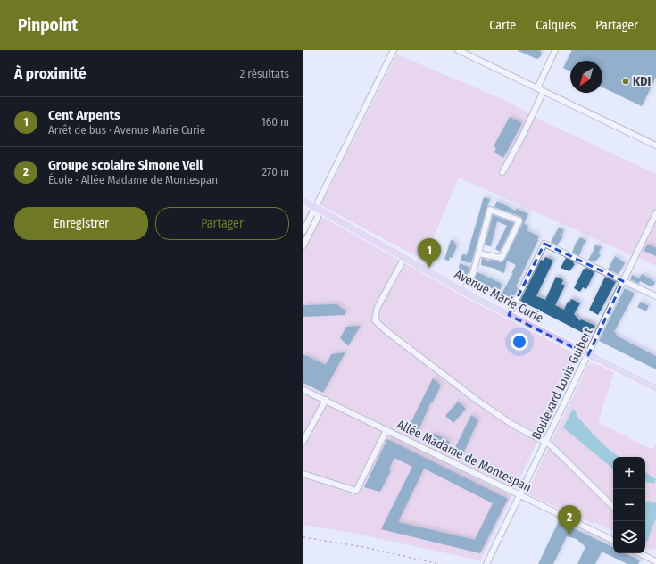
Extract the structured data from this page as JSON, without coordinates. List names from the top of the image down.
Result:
{
  "streets": {
    "main road": ["Avenue Marie Curie"],
    "street": ["Boulevard Louis Guibert", "Allée Madame de Montespan"]
  },
  "crossings": [
    ["Avenue Marie Curie", "Boulevard Louis Guibert"],
    ["Boulevard Louis Guibert", "Allée Madame de Montespan"]
  ],
  "places": ["KDI"],
  "north": "bottom left",
  "page": {
    "header": "Pinpoint",
    "nav": ["Carte", "Calques", "Partager"],
    "heading": ["À proximité", "2 résultats"],
    "list": [
      {
        "mark": "1",
        "name": "Cent Arpents",
        "note": "Arrêt de bus · Avenue Marie Curie",
        "value": "160 m"
      },
      {
        "mark": "2",
        "name": "Groupe scolaire Simone Veil",
        "note": "École · Allée Madame de Montespan",
        "value": "270 m"
      }
    ],
    "buttons": ["Enregistrer", "Partager"],
    "pins": ["1", "2"],
    "map_buttons": ["+", "−"]
  }
}
